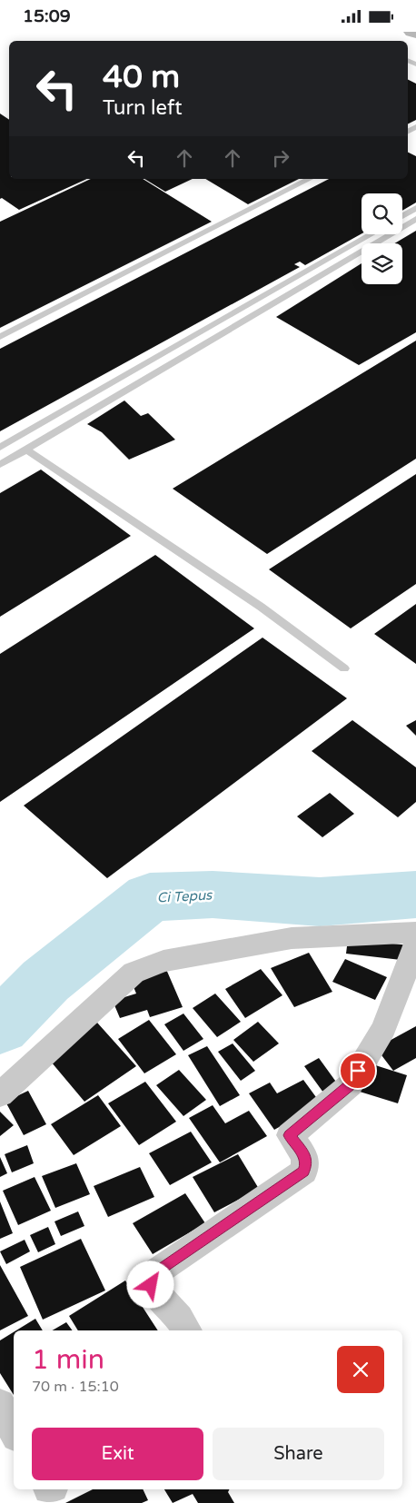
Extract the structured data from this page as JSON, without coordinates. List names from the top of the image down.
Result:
{
  "water": ["Ci Tepus"],
  "page": {
    "status": "15:09",
    "turn": ["40 m", "Turn left"],
    "heading": ["1 min", "70 m · 15:10"],
    "buttons": ["Exit", "Share"]
  }
}
